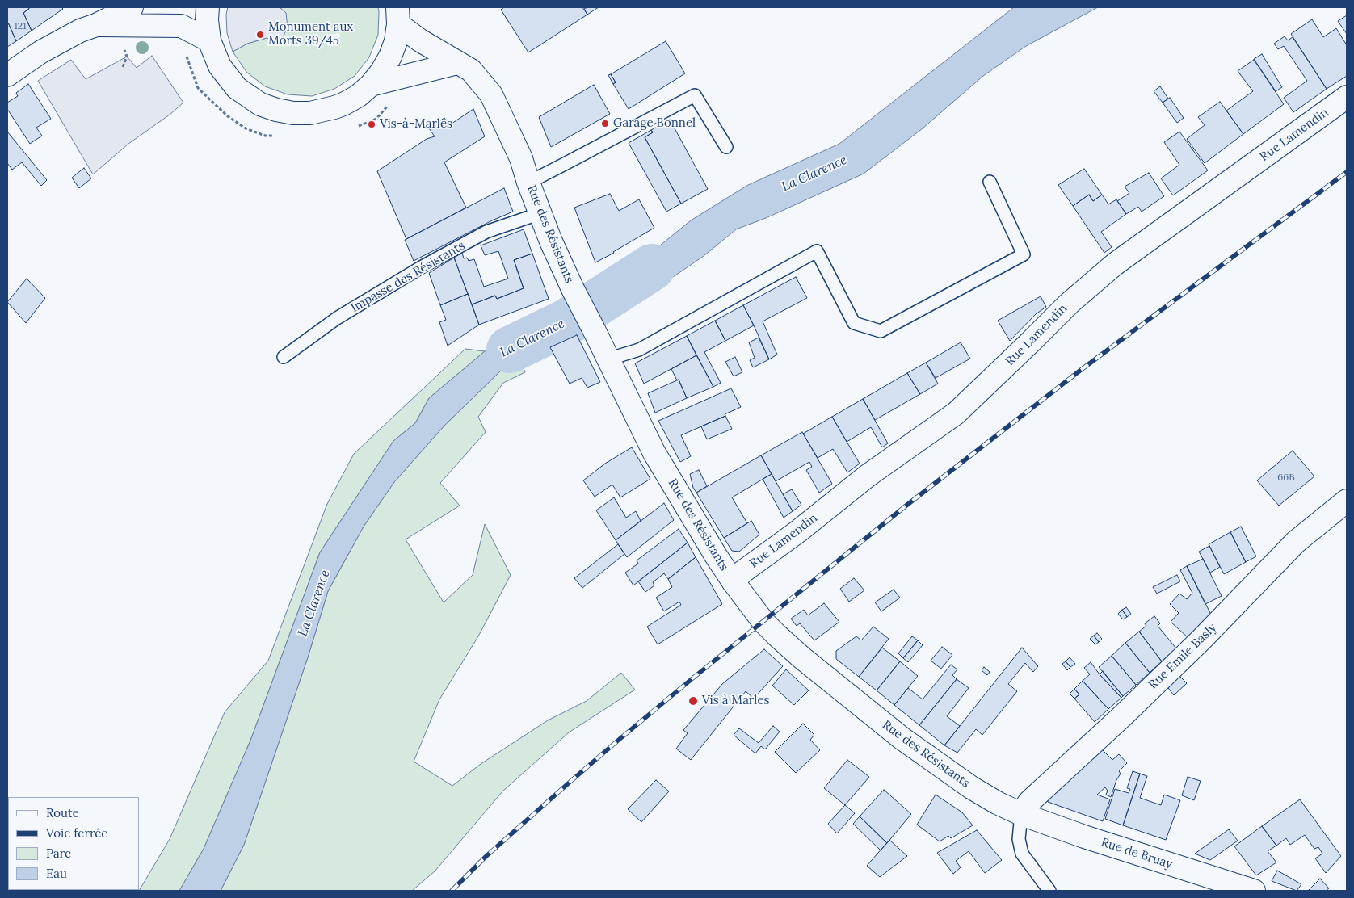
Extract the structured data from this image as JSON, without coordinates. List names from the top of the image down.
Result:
{
  "streets": {
    "main road": [
      "Rue Lamendin",
      "Rue des Résistants",
      "Rue Émile Basly",
      "Rue de Bruay"
    ],
    "lane": ["Impasse des Résistants"]
  },
  "crossings": [
    ["Rue Lamendin", "Rue des Résistants"],
    ["Rue des Résistants", "Impasse des Résistants"],
    ["Rue des Résistants", "Rue Émile Basly"],
    ["Rue des Résistants", "Rue de Bruay"],
    ["Rue Émile Basly", "Rue de Bruay"]
  ],
  "water": ["La Clarence"],
  "places": [
    "Monument aux Morts 39/45",
    "Garage Bonnel",
    "Vis-à-Marles",
    "Vis à Marles"
  ],
  "house_numbers": ["121", "66B"],
  "legend": [
    "Route",
    "Voie ferrée",
    "Parc",
    "Eau"
  ]
}
